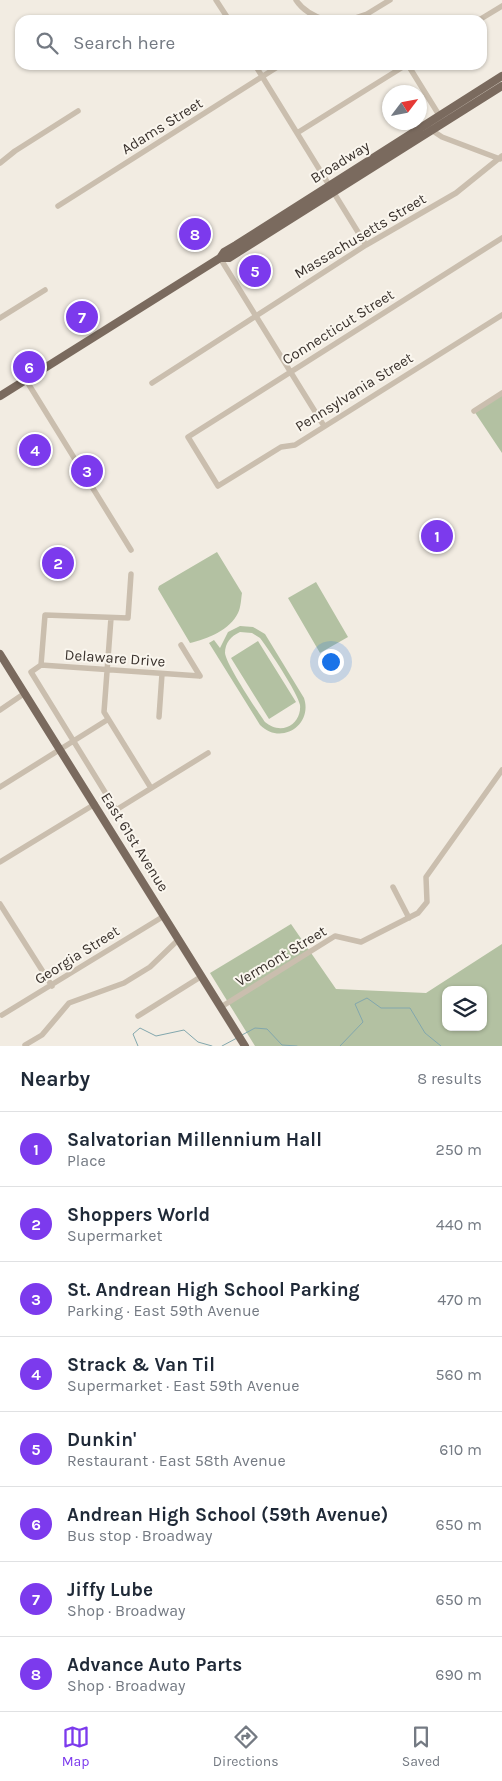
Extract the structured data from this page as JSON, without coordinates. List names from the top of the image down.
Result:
{
  "streets": {
    "main road": ["Broadway", "East 61st Avenue"],
    "street": [
      "Adams Street",
      "Massachusetts Street",
      "Connecticut Street",
      "Pennsylvania Street",
      "Delaware Drive",
      "Georgia Street",
      "Vermont Street"
    ]
  },
  "crossings": [
    ["Connecticut Street", "Pennsylvania Street"],
    ["East 61st Avenue", "Georgia Street"],
    ["East 61st Avenue", "Vermont Street"]
  ],
  "north": "top right",
  "page": {
    "search": "Search here",
    "pins": [
      "8",
      "5",
      "7",
      "6",
      "4",
      "3",
      "1",
      "2"
    ],
    "heading": ["Nearby", "8 results"],
    "list": [
      {
        "mark": "1",
        "name": "Salvatorian Millennium Hall",
        "note": "Place",
        "value": "250 m"
      },
      {
        "mark": "2",
        "name": "Shoppers World",
        "note": "Supermarket",
        "value": "440 m"
      },
      {
        "mark": "3",
        "name": "St. Andrean High School Parking",
        "note": "Parking · East 59th Avenue",
        "value": "470 m"
      },
      {
        "mark": "4",
        "name": "Strack & Van Til",
        "note": "Supermarket · East 59th Avenue",
        "value": "560 m"
      },
      {
        "mark": "5",
        "name": "Dunkin'",
        "note": "Restaurant · East 58th Avenue",
        "value": "610 m"
      },
      {
        "mark": "6",
        "name": "Andrean High School (59th Avenue)",
        "note": "Bus stop · Broadway",
        "value": "650 m"
      },
      {
        "mark": "7",
        "name": "Jiffy Lube",
        "note": "Shop · Broadway",
        "value": "650 m"
      },
      {
        "mark": "8",
        "name": "Advance Auto Parts",
        "note": "Shop · Broadway",
        "value": "690 m"
      }
    ],
    "nav": ["Map", "Directions", "Saved"]
  }
}
